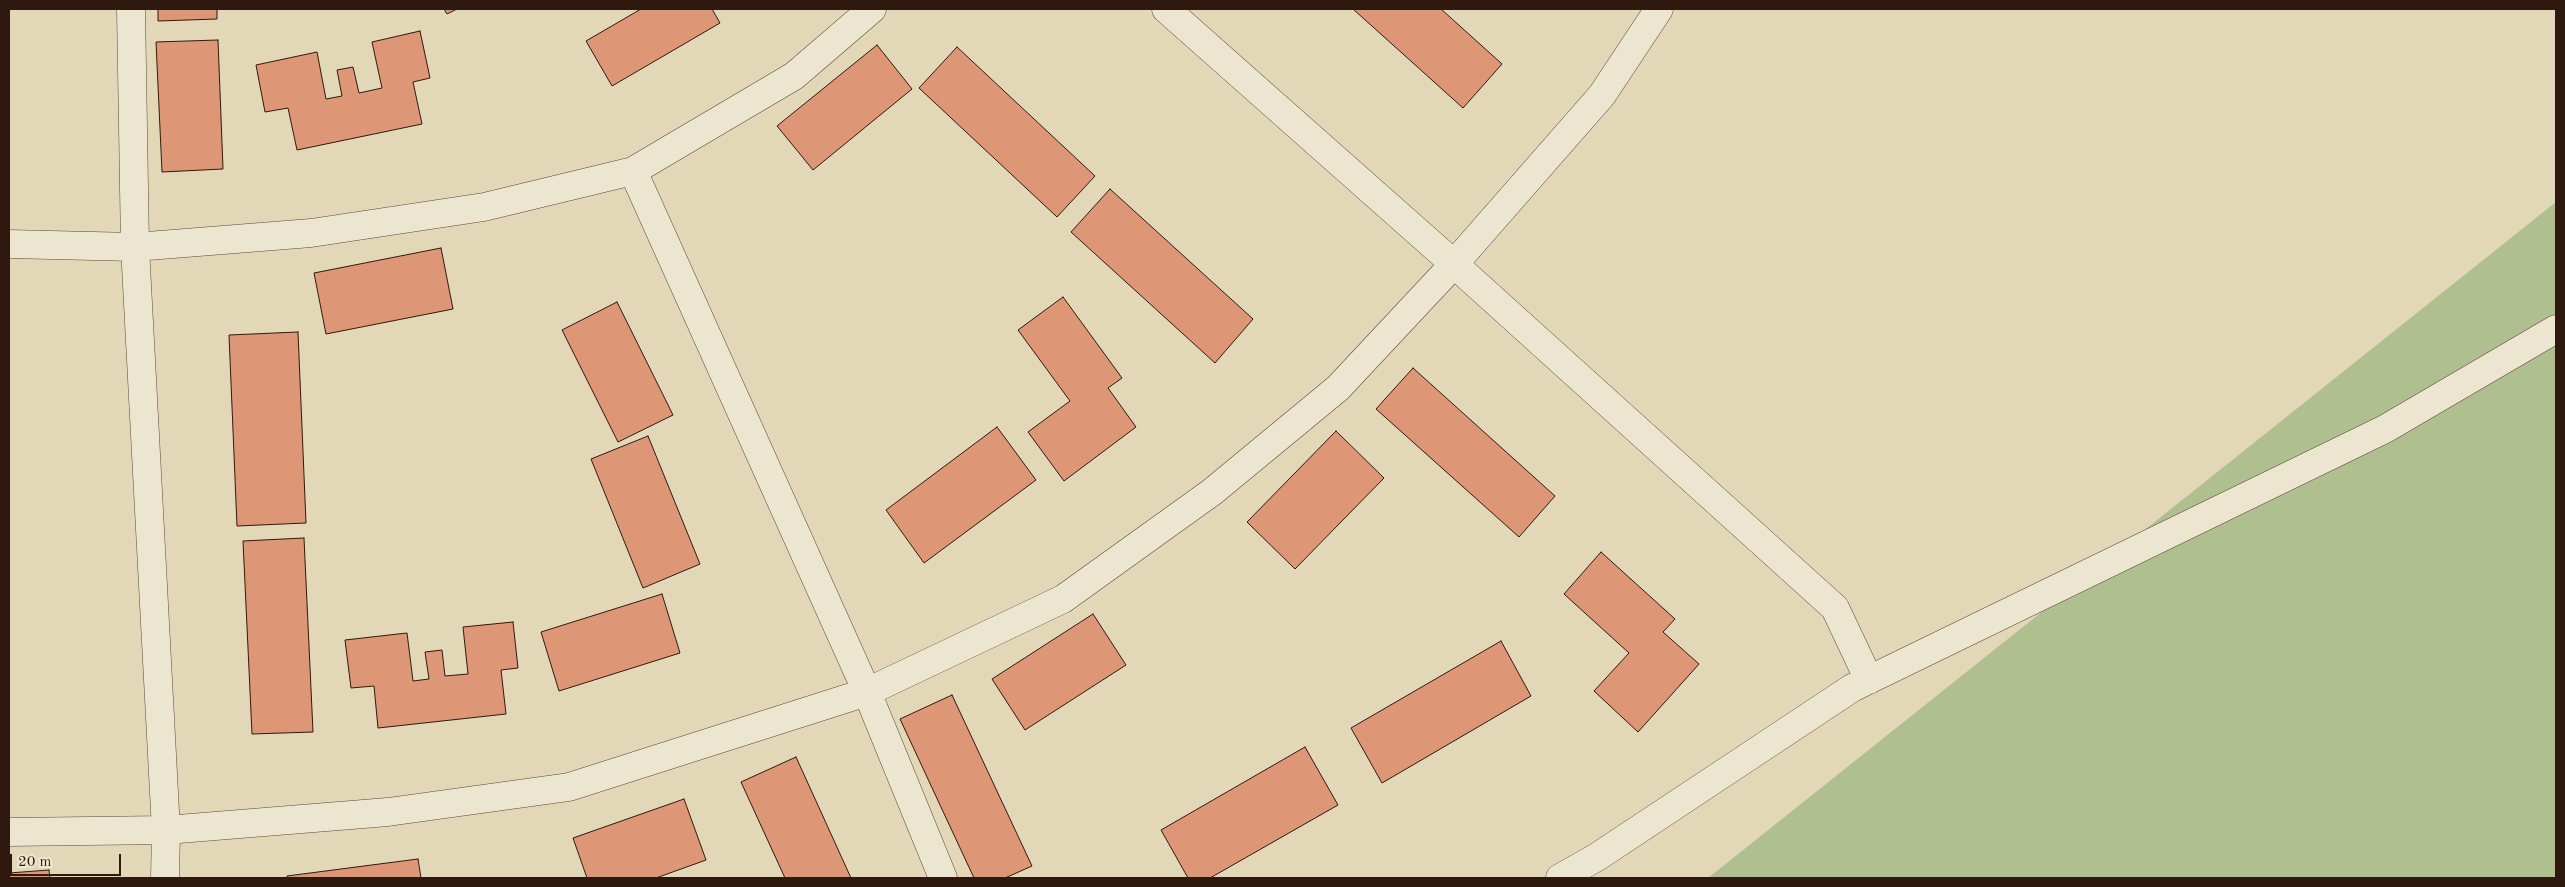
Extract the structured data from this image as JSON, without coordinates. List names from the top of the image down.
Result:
{
  "scale_bar": "20 m"
}
